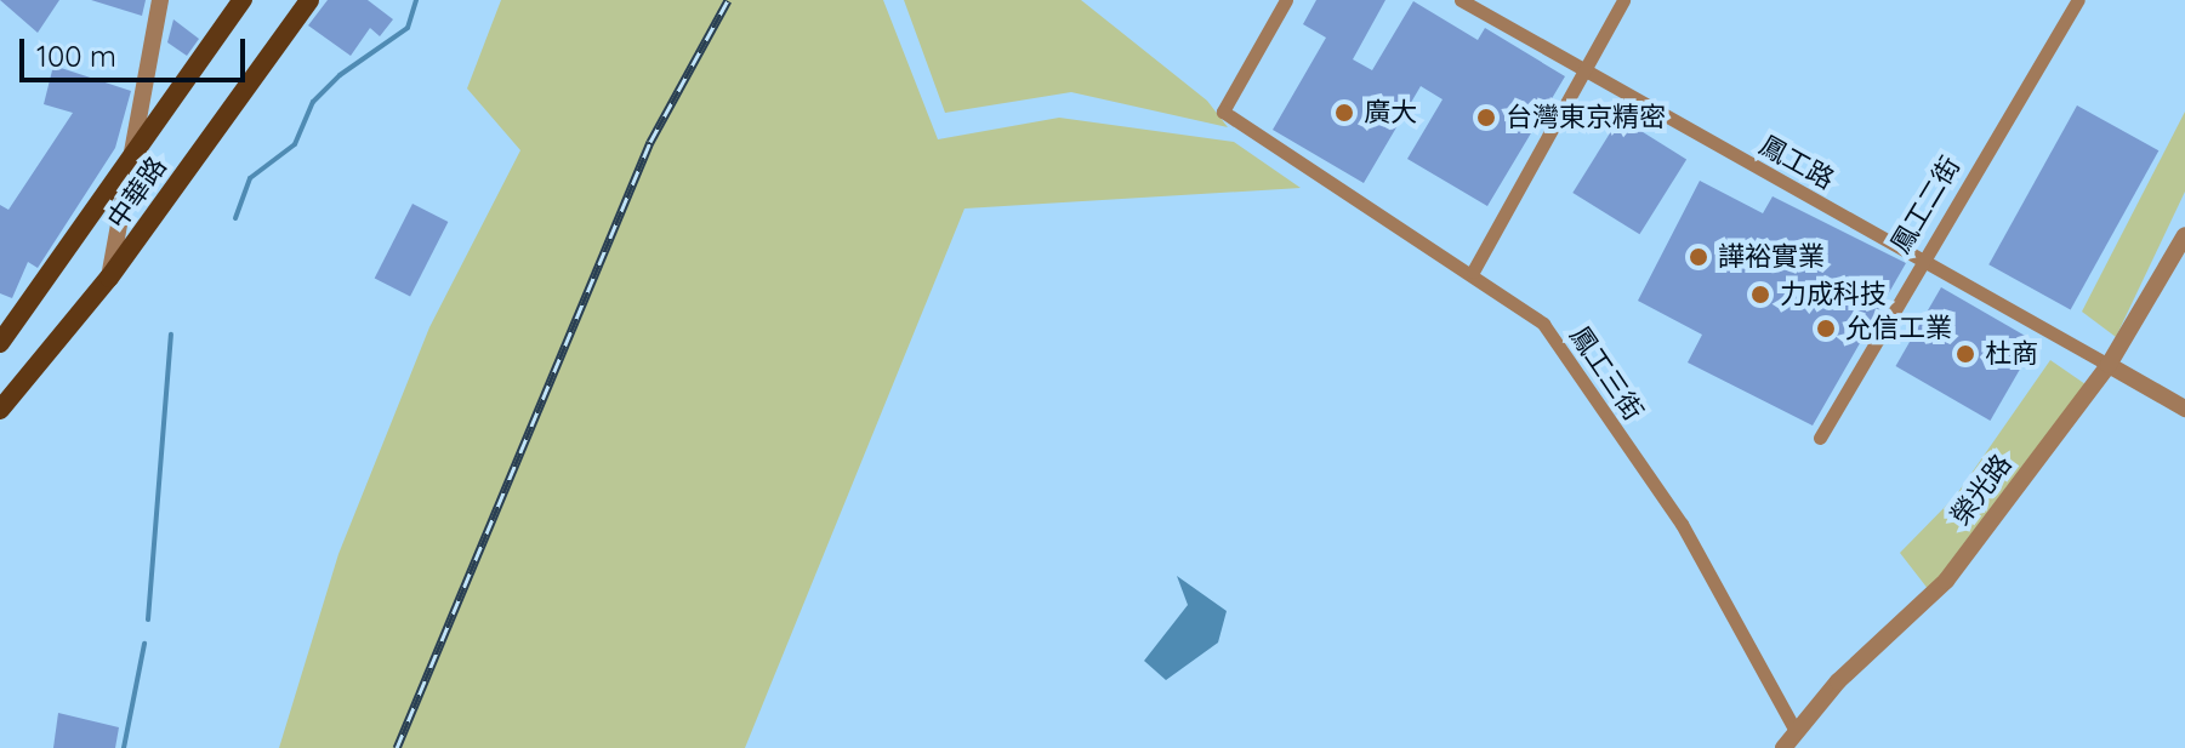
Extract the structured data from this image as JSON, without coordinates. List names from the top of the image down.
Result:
{
  "streets": {
    "main road": ["中華路"],
    "street": [
      "鳳工路",
      "鳳工二街",
      "鳳工三街",
      "榮光路"
    ]
  },
  "crossings": [
    ["鳳工路", "鳳工二街"],
    ["鳳工路", "榮光路"],
    ["鳳工三街", "榮光路"]
  ],
  "places": [
    "廣大",
    "台灣東京精密",
    "譁裕實業",
    "力成科技",
    "允信工業",
    "杜商"
  ],
  "scale_bar": "100 m"
}
